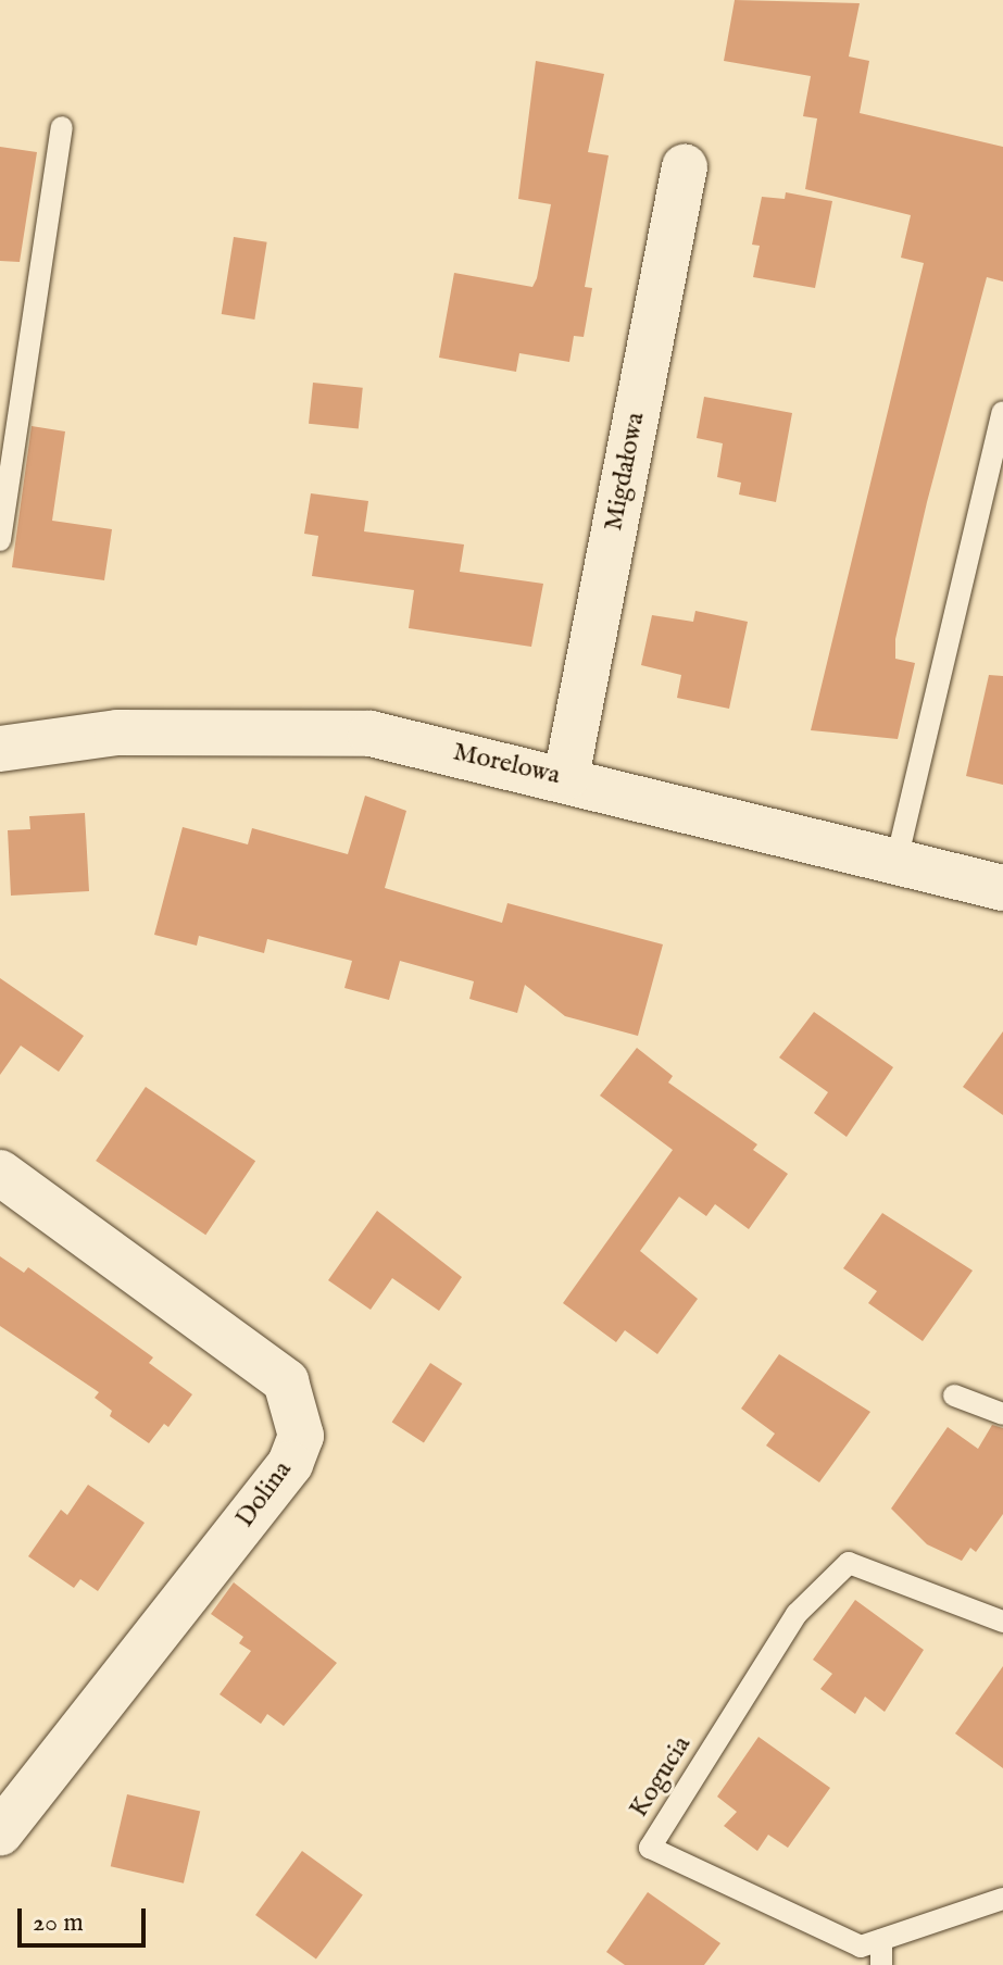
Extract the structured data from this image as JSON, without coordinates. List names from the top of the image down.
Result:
{
  "streets": {
    "street": ["Migdałowa", "Morelowa", "Dolina"],
    "lane": ["Kogucia"]
  },
  "crossings": [
    ["Migdałowa", "Morelowa"]
  ],
  "scale_bar": "20 m"
}
